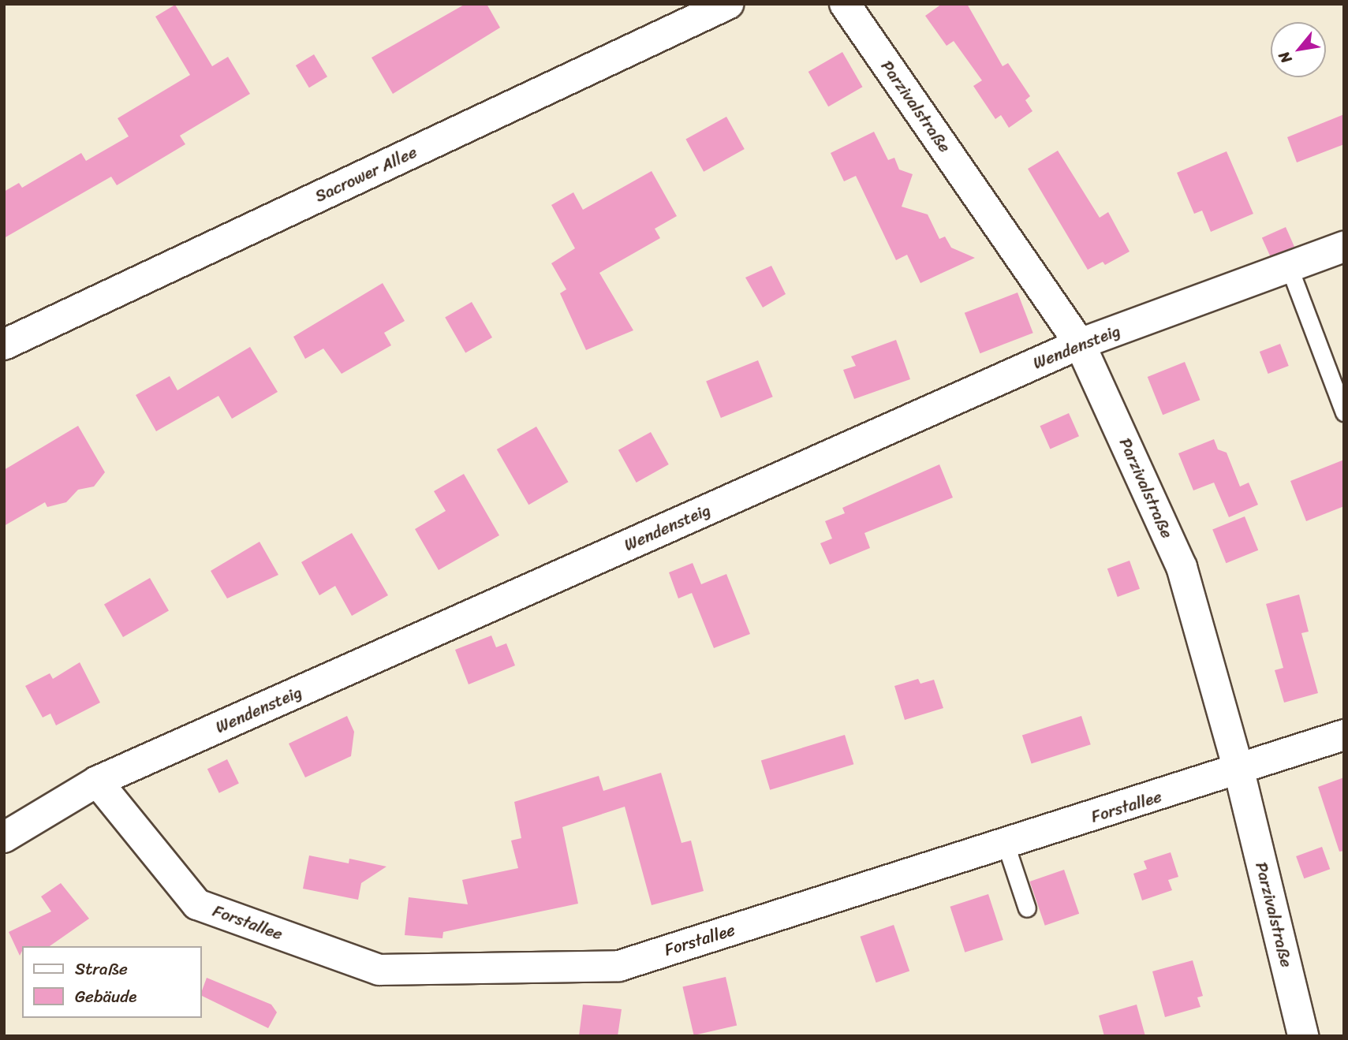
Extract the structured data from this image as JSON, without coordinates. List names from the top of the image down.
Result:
{
  "streets": {
    "street": [
      "Parzivalstraße",
      "Sacrower Allee",
      "Wendensteig",
      "Forstallee"
    ]
  },
  "crossings": [
    ["Parzivalstraße", "Wendensteig"],
    ["Parzivalstraße", "Forstallee"],
    ["Wendensteig", "Forstallee"]
  ],
  "legend": ["Straße", "Gebäude"],
  "north": "bottom left"
}
